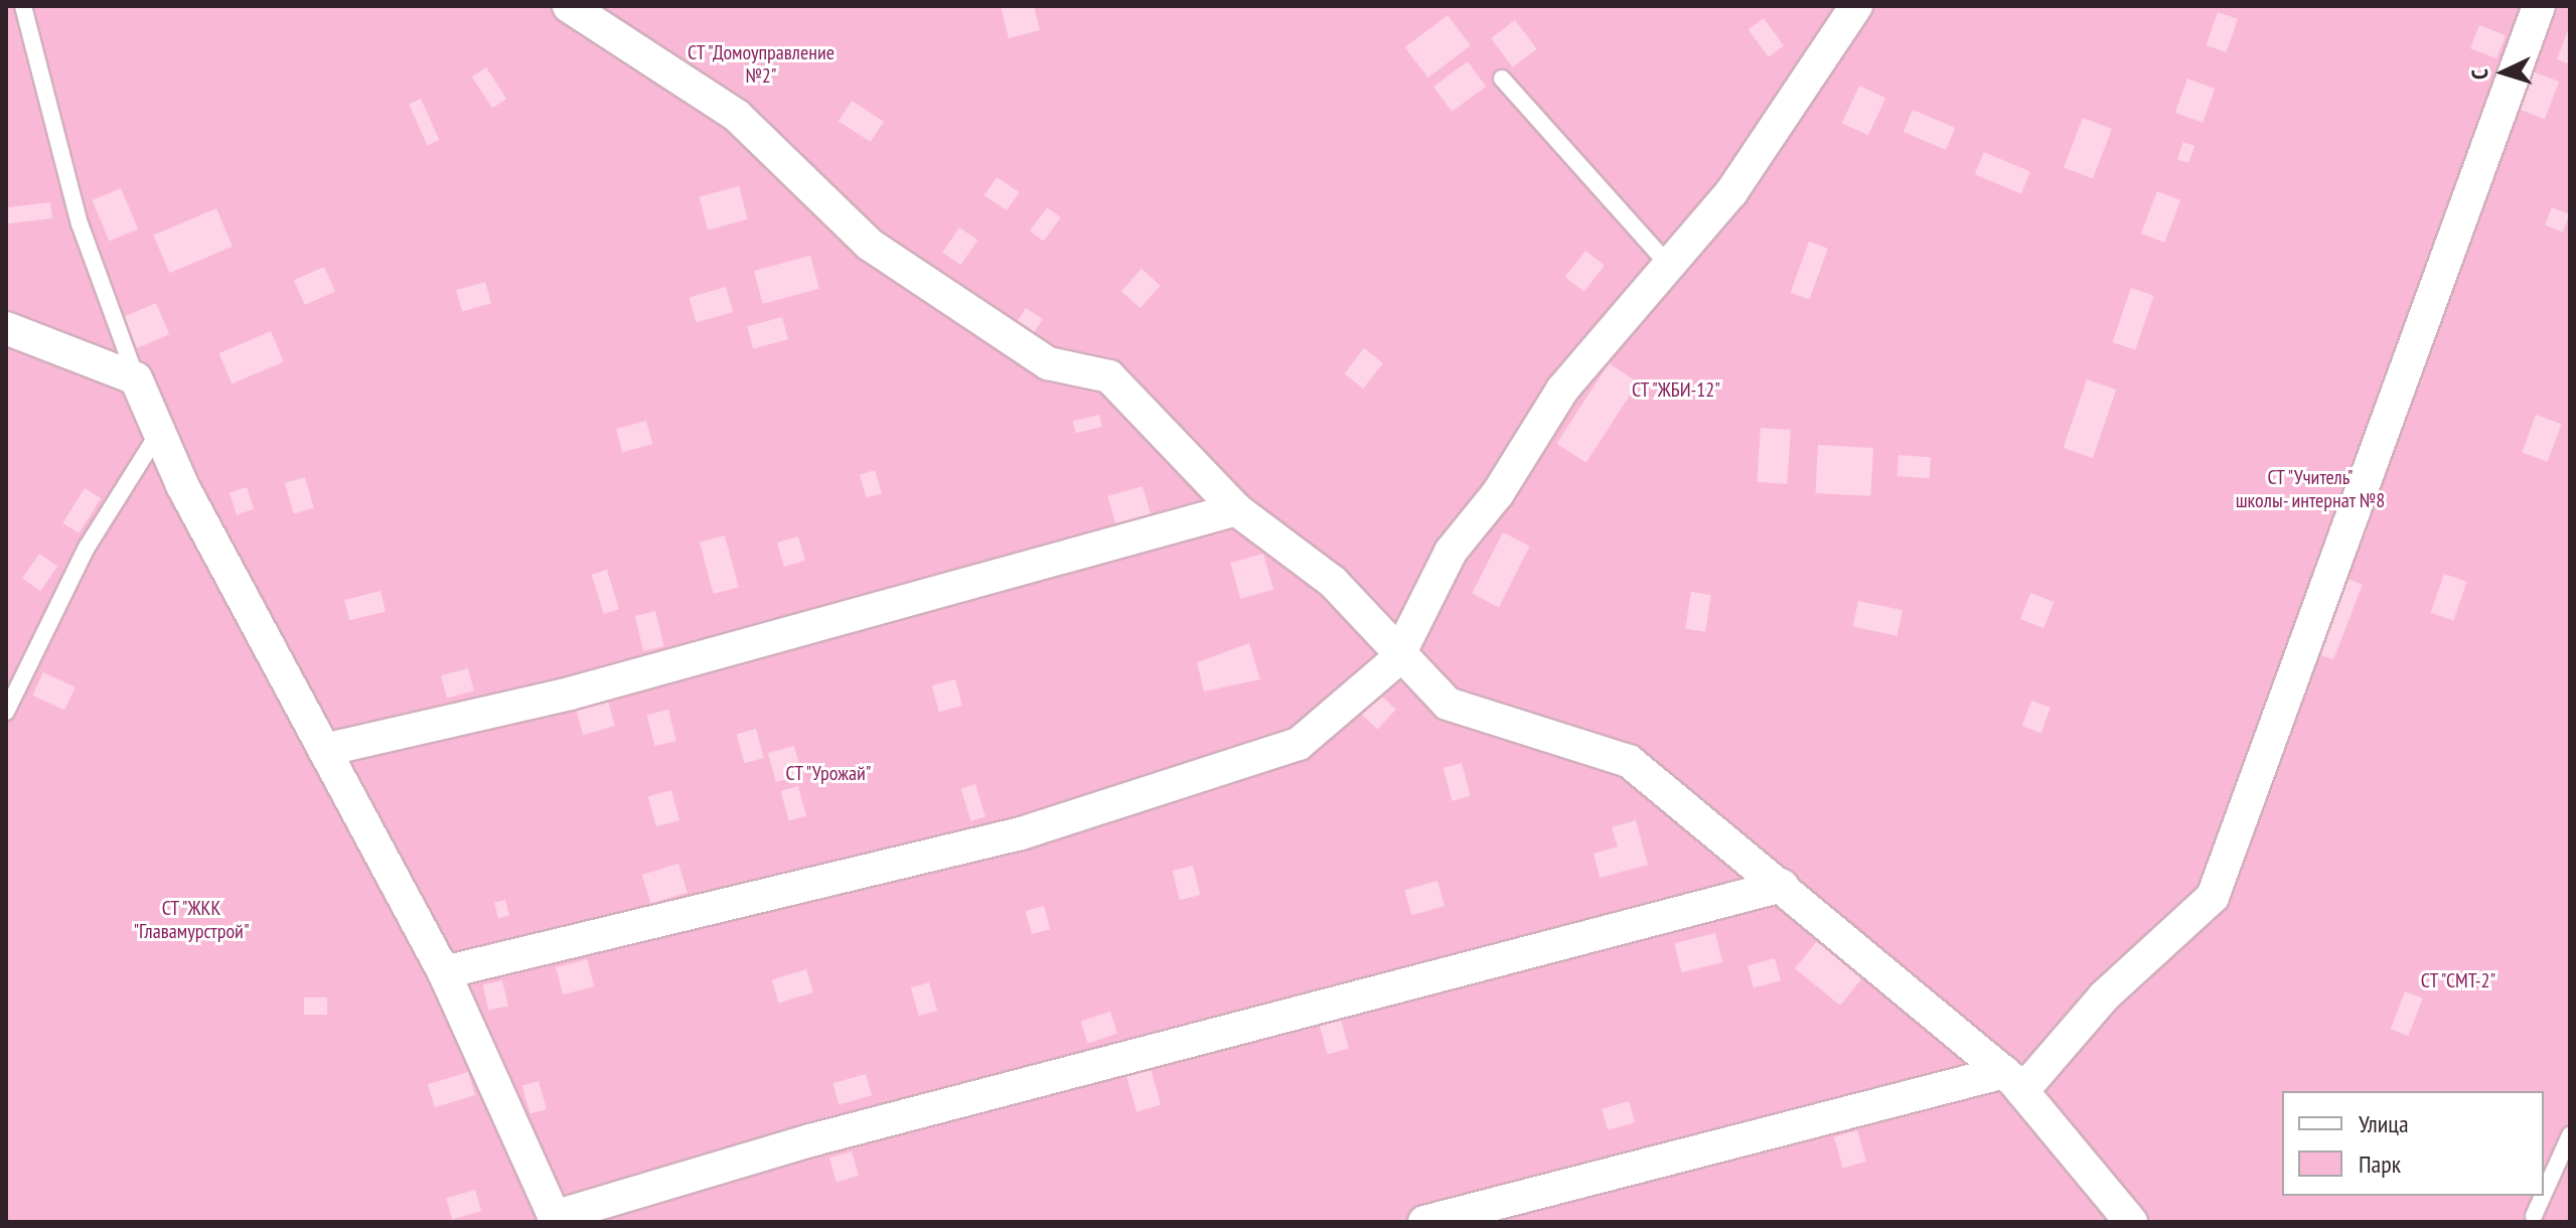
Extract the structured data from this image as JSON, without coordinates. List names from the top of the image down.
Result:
{
  "parks": [
    "СТ \"Домоуправление №2\"",
    "СТ \"ЖБИ-12\"",
    "СТ \"Учитель\" школы- интернат №8",
    "СТ \"Урожай\"",
    "СТ \"ЖКК \"Главамурстрой\"",
    "СТ \"СМТ-2\""
  ],
  "legend": ["Улица", "Парк"],
  "north": "left"
}
